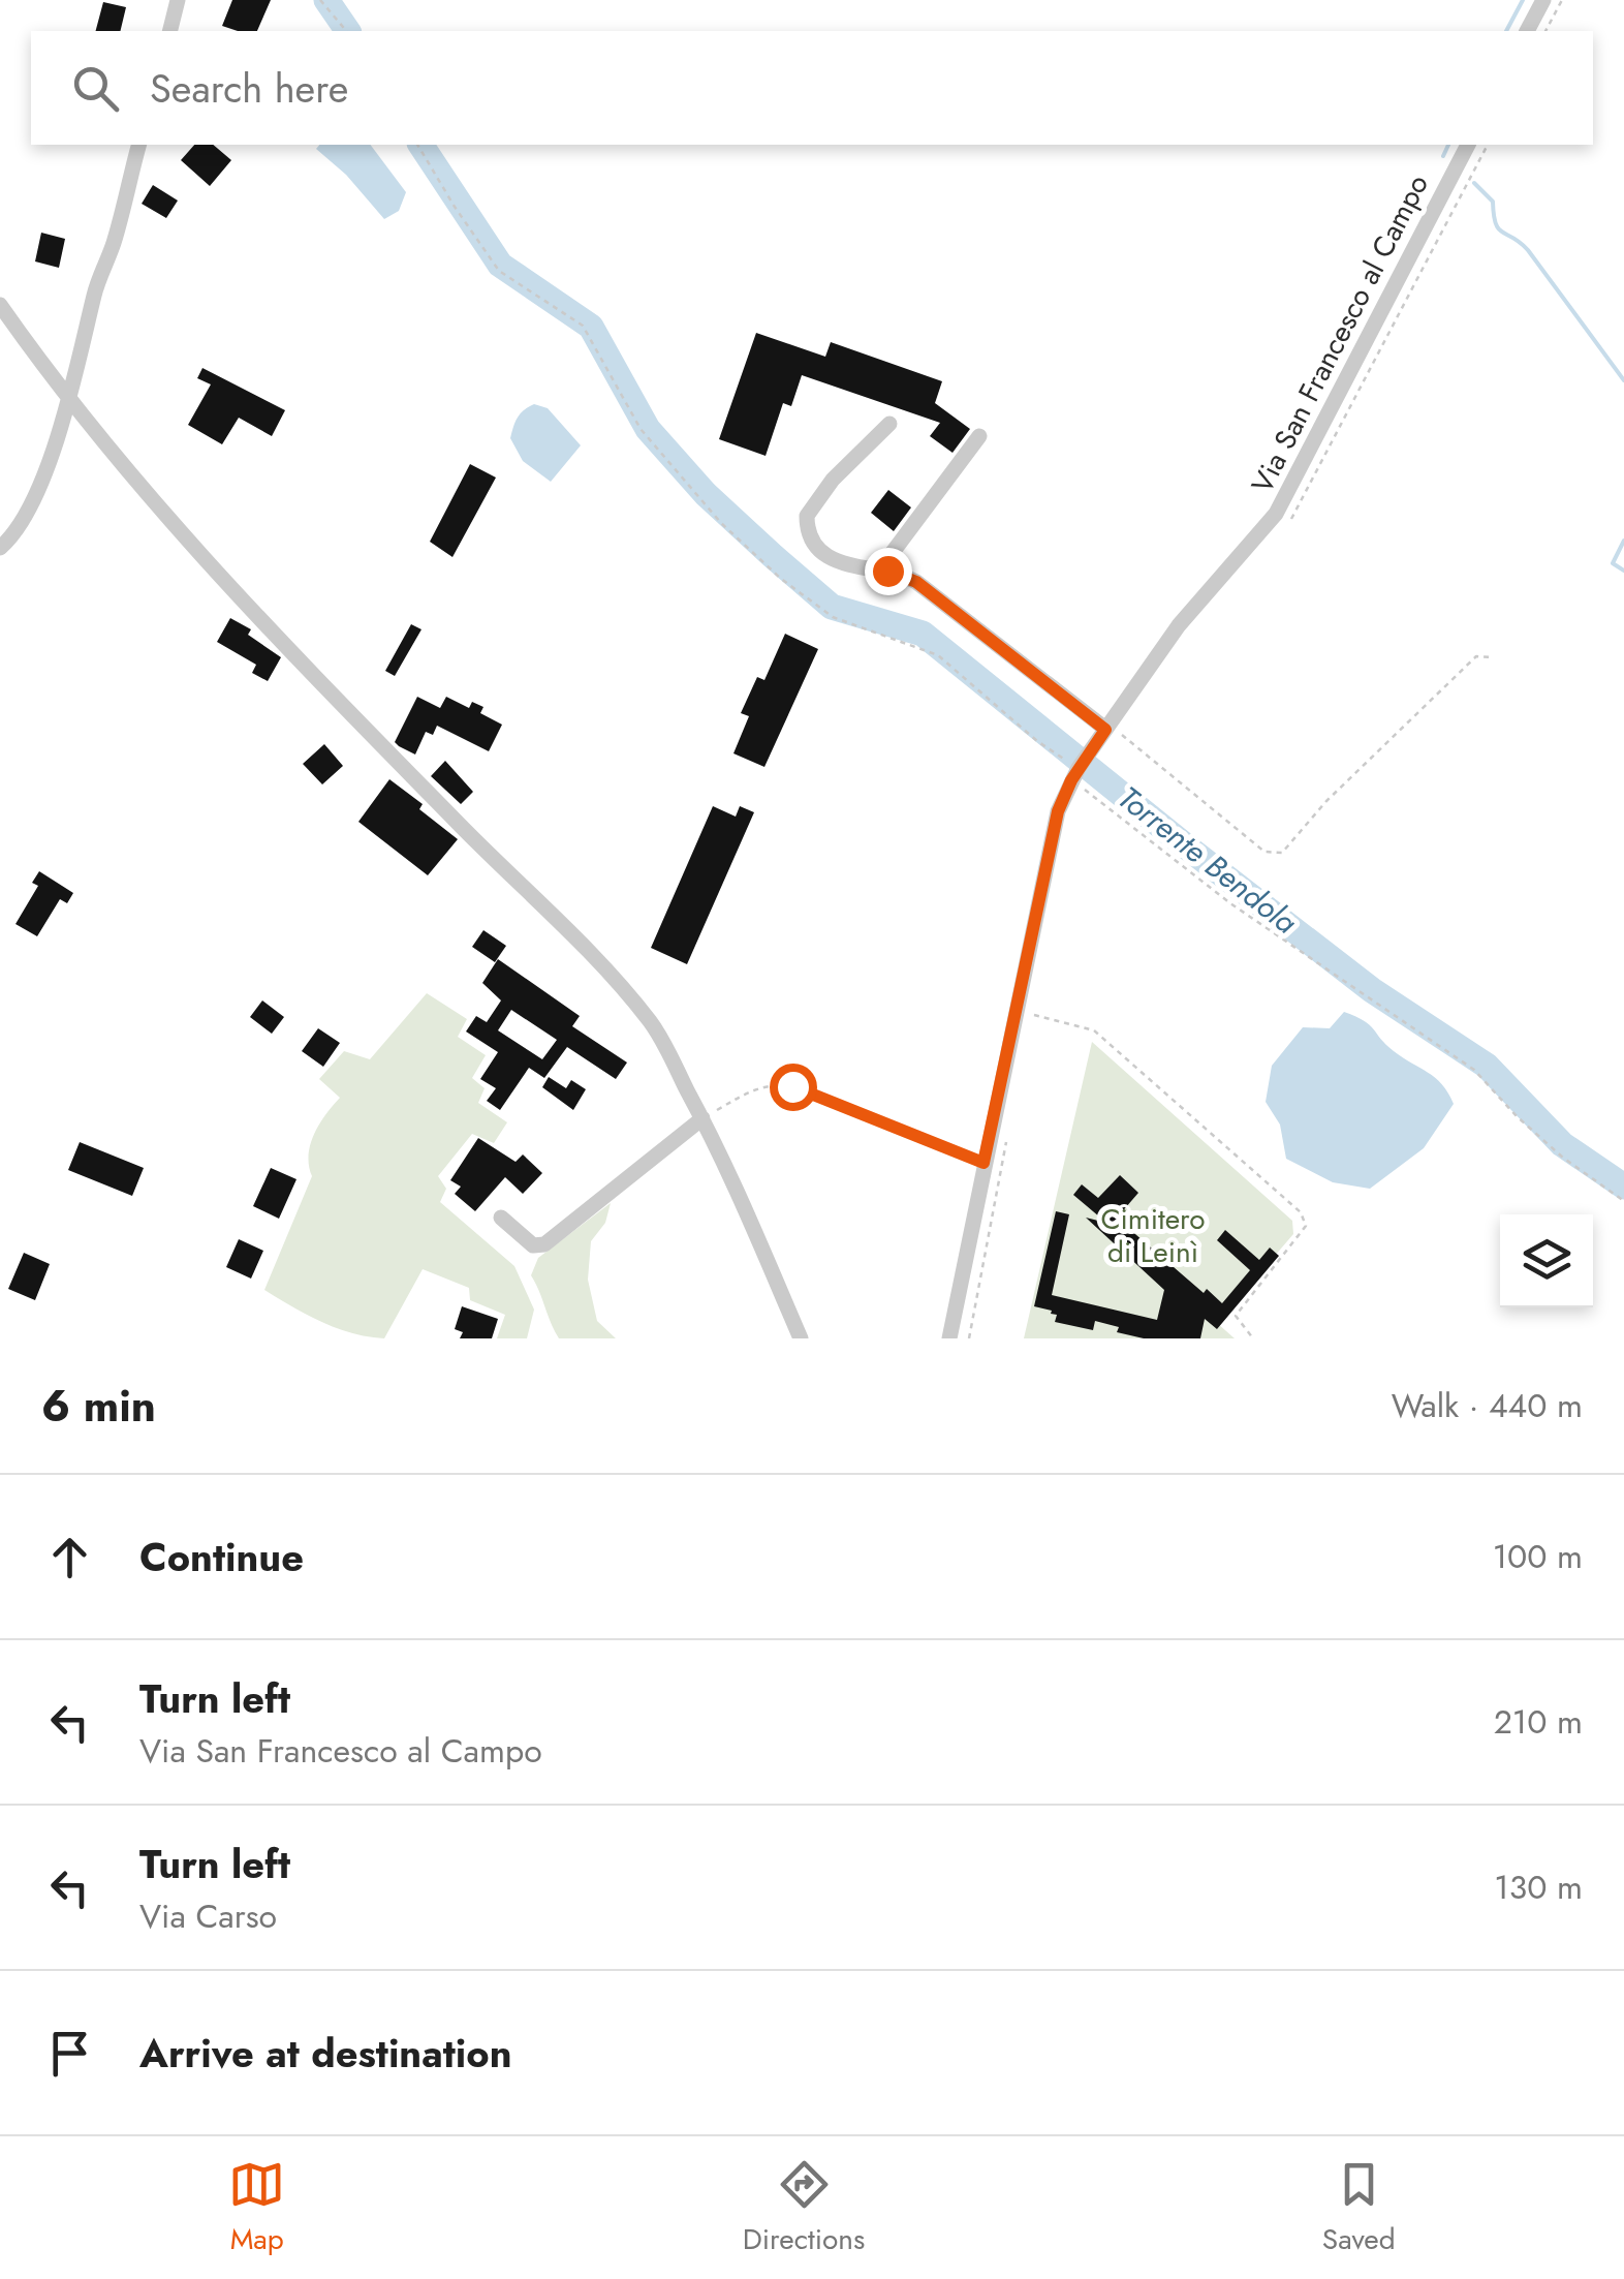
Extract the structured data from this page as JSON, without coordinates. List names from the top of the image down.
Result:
{
  "streets": {
    "street": ["Via San Francesco al Campo"]
  },
  "water": ["Torrente Bendola"],
  "parks": ["Cimitero di Leinì"],
  "page": {
    "search": "Search here",
    "heading": ["6 min", "Walk · 440 m"],
    "list": [
      ["Continue", "100 m"],
      ["Turn left", "Via San Francesco al Campo", "210 m"],
      ["Turn left", "Via Carso", "130 m"],
      "Arrive at destination"
    ],
    "nav": ["Map", "Directions", "Saved"]
  }
}
